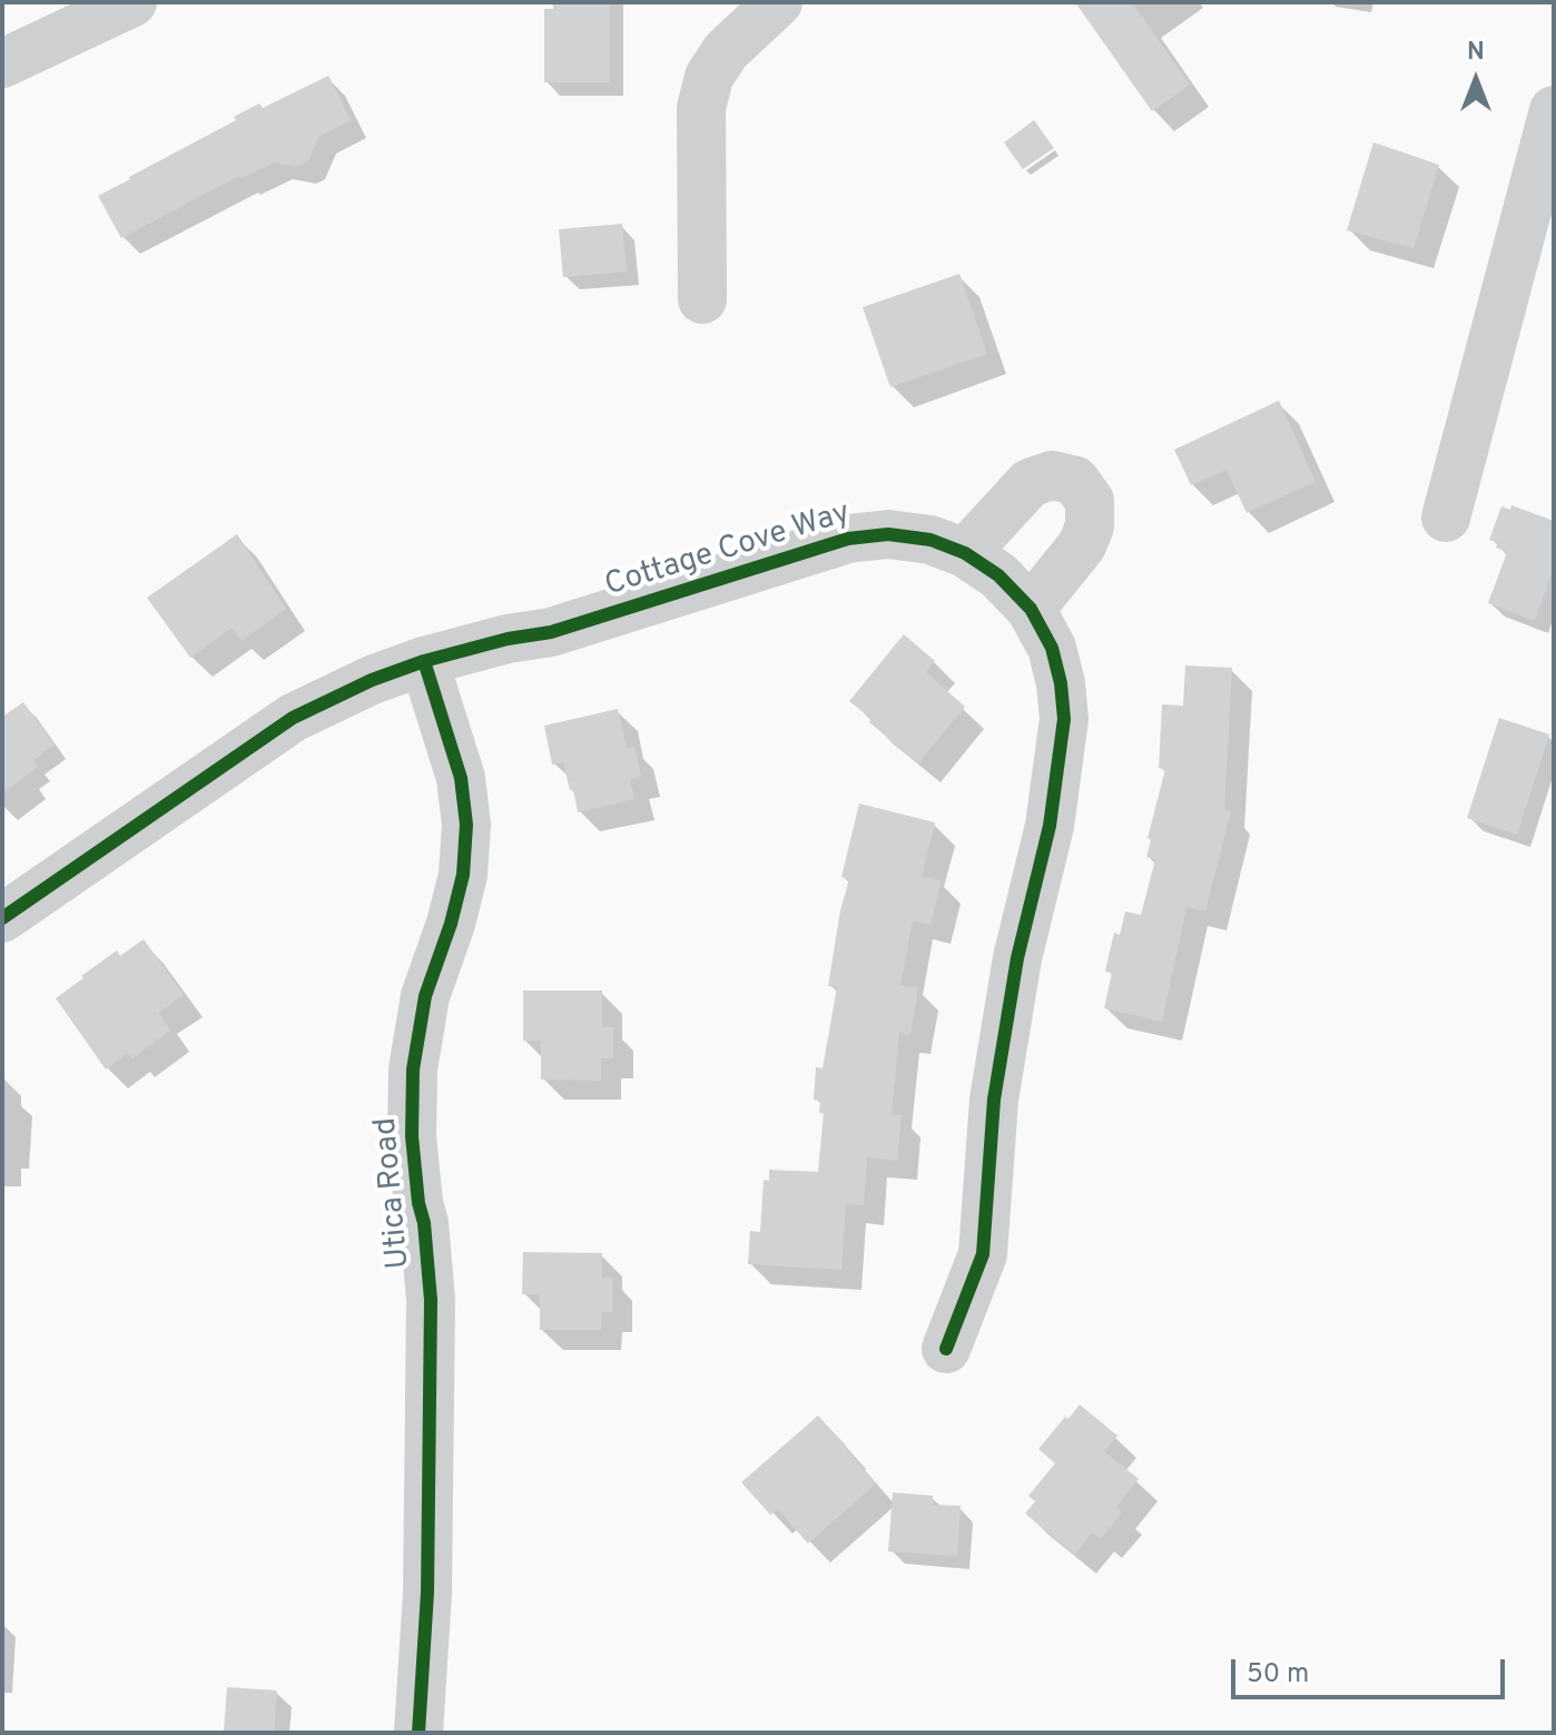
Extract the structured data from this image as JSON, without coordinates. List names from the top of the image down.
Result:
{
  "streets": {
    "street": ["Cottage Cove Way", "Utica Road"]
  },
  "crossings": [
    ["Cottage Cove Way", "Utica Road"]
  ],
  "scale_bar": "50 m",
  "north": "top"
}
